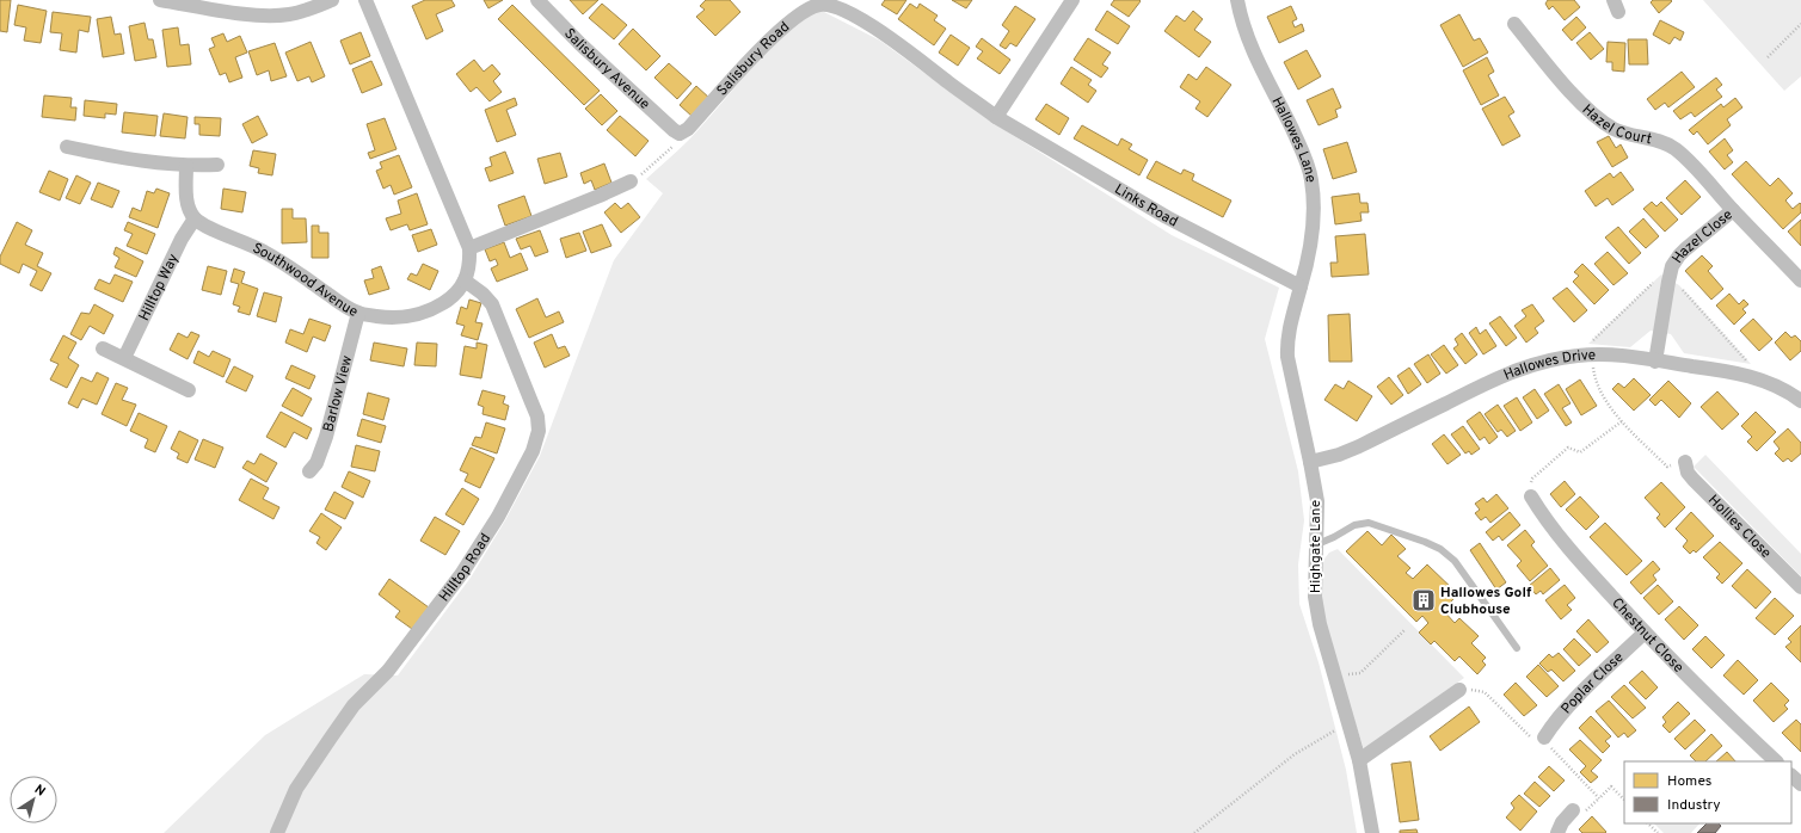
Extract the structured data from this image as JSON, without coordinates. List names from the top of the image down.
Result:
{
  "streets": {
    "street": [
      "Salisbury Road",
      "Salisbury Avenue",
      "Hazel Court",
      "Hallowes Lane",
      "Links Road",
      "Hazel Close",
      "Southwood Avenue",
      "Hilltop Way",
      "Hallowes Drive",
      "Barlow View",
      "Hollies Close",
      "Highgate Lane",
      "Hilltop Road",
      "Chestnut Close",
      "Poplar Close"
    ]
  },
  "crossings": [
    ["Salisbury Road", "Salisbury Avenue"],
    ["Salisbury Road", "Links Road"],
    ["Hazel Court", "Hazel Close"],
    ["Hallowes Lane", "Links Road"],
    ["Hallowes Lane", "Highgate Lane"],
    ["Links Road", "Highgate Lane"],
    ["Hazel Close", "Hallowes Drive"],
    ["Southwood Avenue", "Hilltop Way"],
    ["Southwood Avenue", "Barlow View"],
    ["Southwood Avenue", "Hilltop Road"],
    ["Hallowes Drive", "Highgate Lane"],
    ["Chestnut Close", "Poplar Close"]
  ],
  "places": {
    "building": ["Hallowes Golf Clubhouse"]
  },
  "legend": ["Homes", "Industry"],
  "north": "top right"
}
